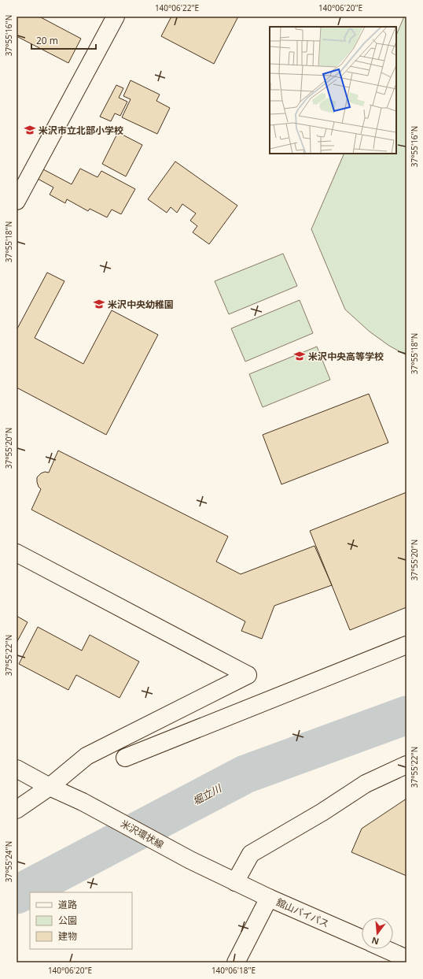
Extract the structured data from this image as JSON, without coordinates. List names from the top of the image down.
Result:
{
  "streets": {
    "main road": ["米沢環状線", "舘山バイパス"]
  },
  "crossings": [
    ["米沢環状線", "舘山バイパス"]
  ],
  "water": ["堀立川"],
  "places": {
    "school or university": ["米沢市立北部小学校", "米沢中央幼稚園", "米沢中央高等学校"]
  },
  "legend": ["道路", "公園", "建物"],
  "scale_bar": "20 m",
  "north": "bottom",
  "coordinates": [
    "140°06'22\"E",
    "140°06'20\"E",
    "37°55'16\"N",
    "37°55'18\"N",
    "37°55'20\"N",
    "37°55'22\"N",
    "37°55'24\"N",
    "140°06'18\"E"
  ]
}
